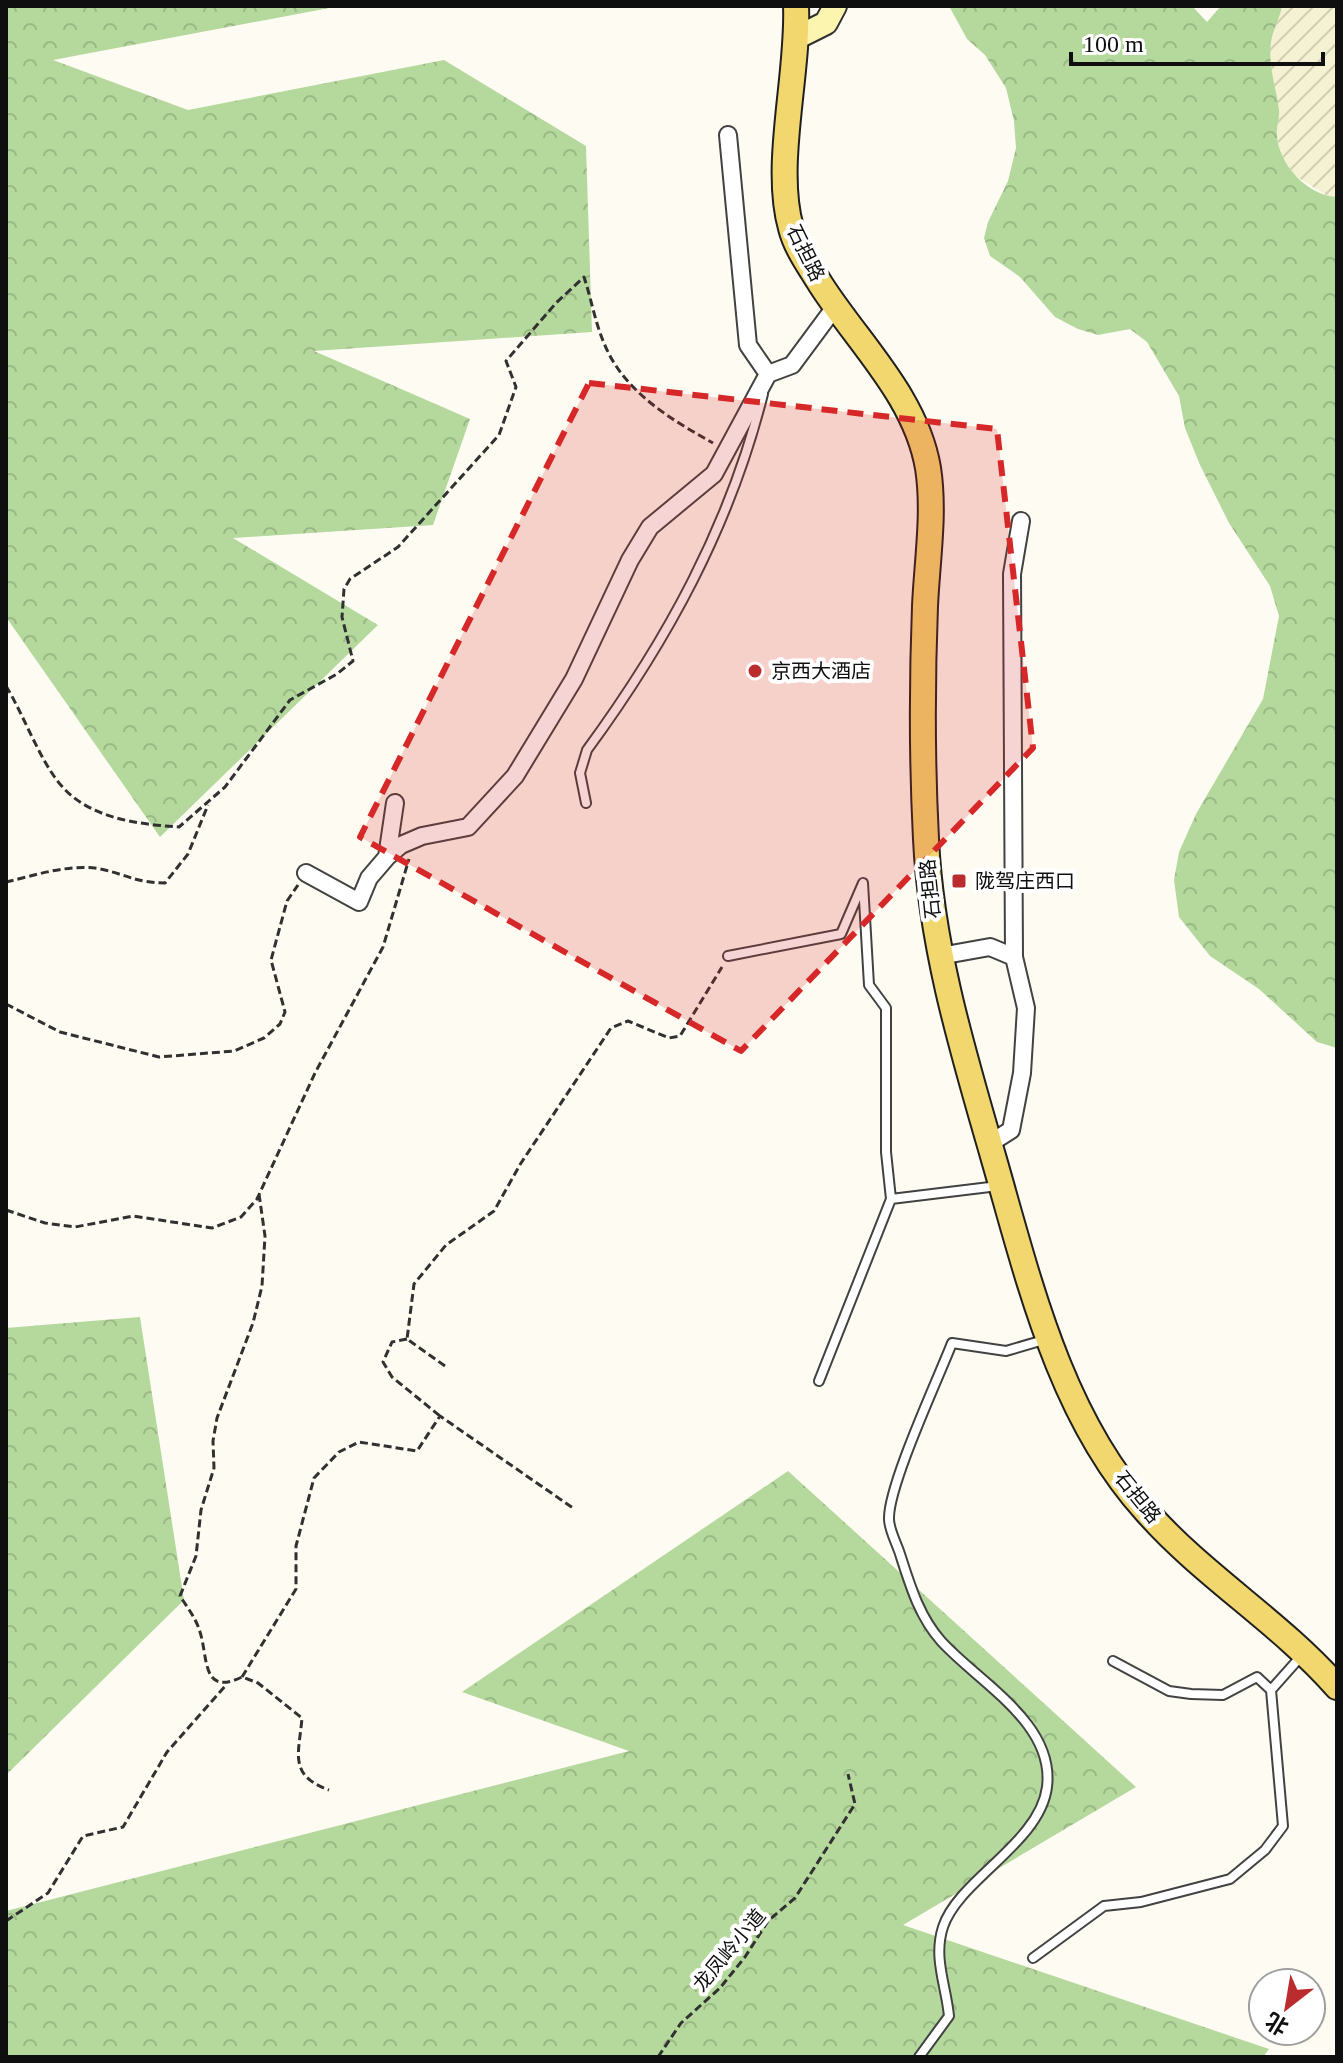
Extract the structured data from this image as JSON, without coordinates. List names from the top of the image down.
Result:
{
  "streets": {
    "main road": ["石担路"],
    "path": ["龙凤岭小道"]
  },
  "places": {
    "other": ["京西大酒店"],
    "transit": ["陇驾庄西口"]
  },
  "scale_bar": "100 m",
  "north": "bottom left"
}
